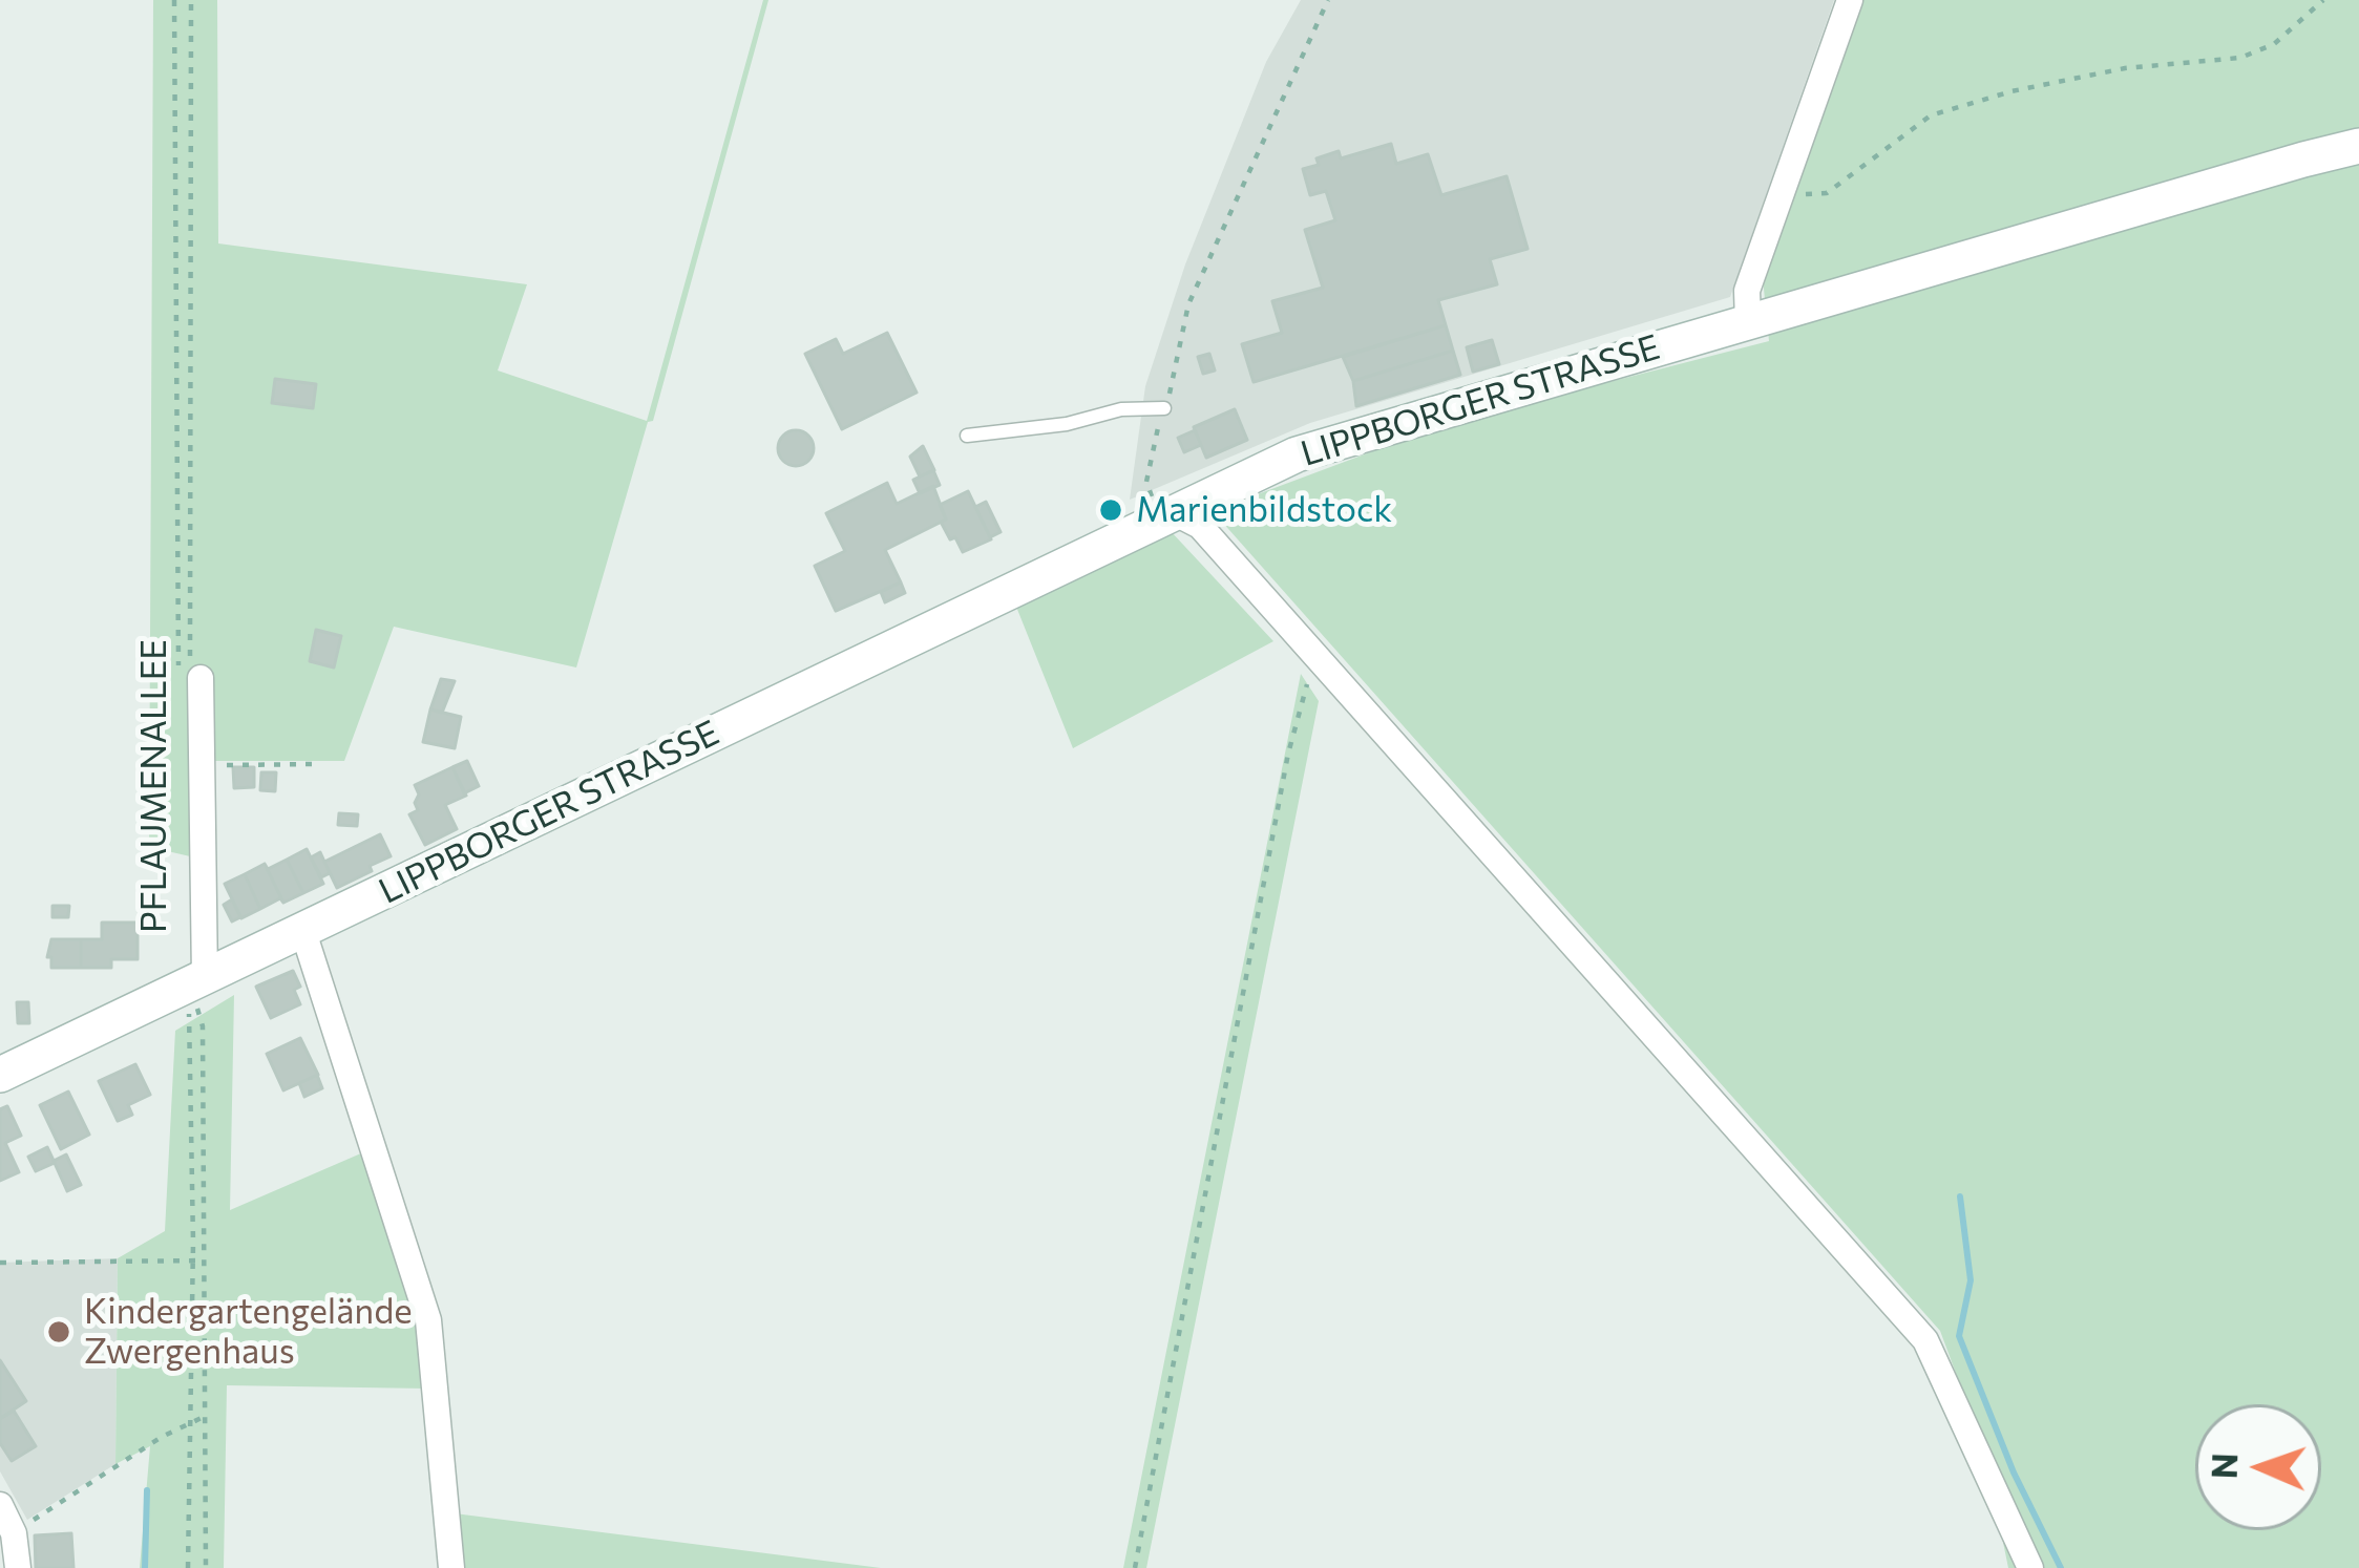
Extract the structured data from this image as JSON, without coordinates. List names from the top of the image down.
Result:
{
  "streets": {
    "street": ["LIPPBORGER STRASSE"],
    "path": ["PFLAUMENALLEE"]
  },
  "places": ["Marienbildstock", "Kindergartengelände Zwergenhaus"],
  "north": "left"
}
